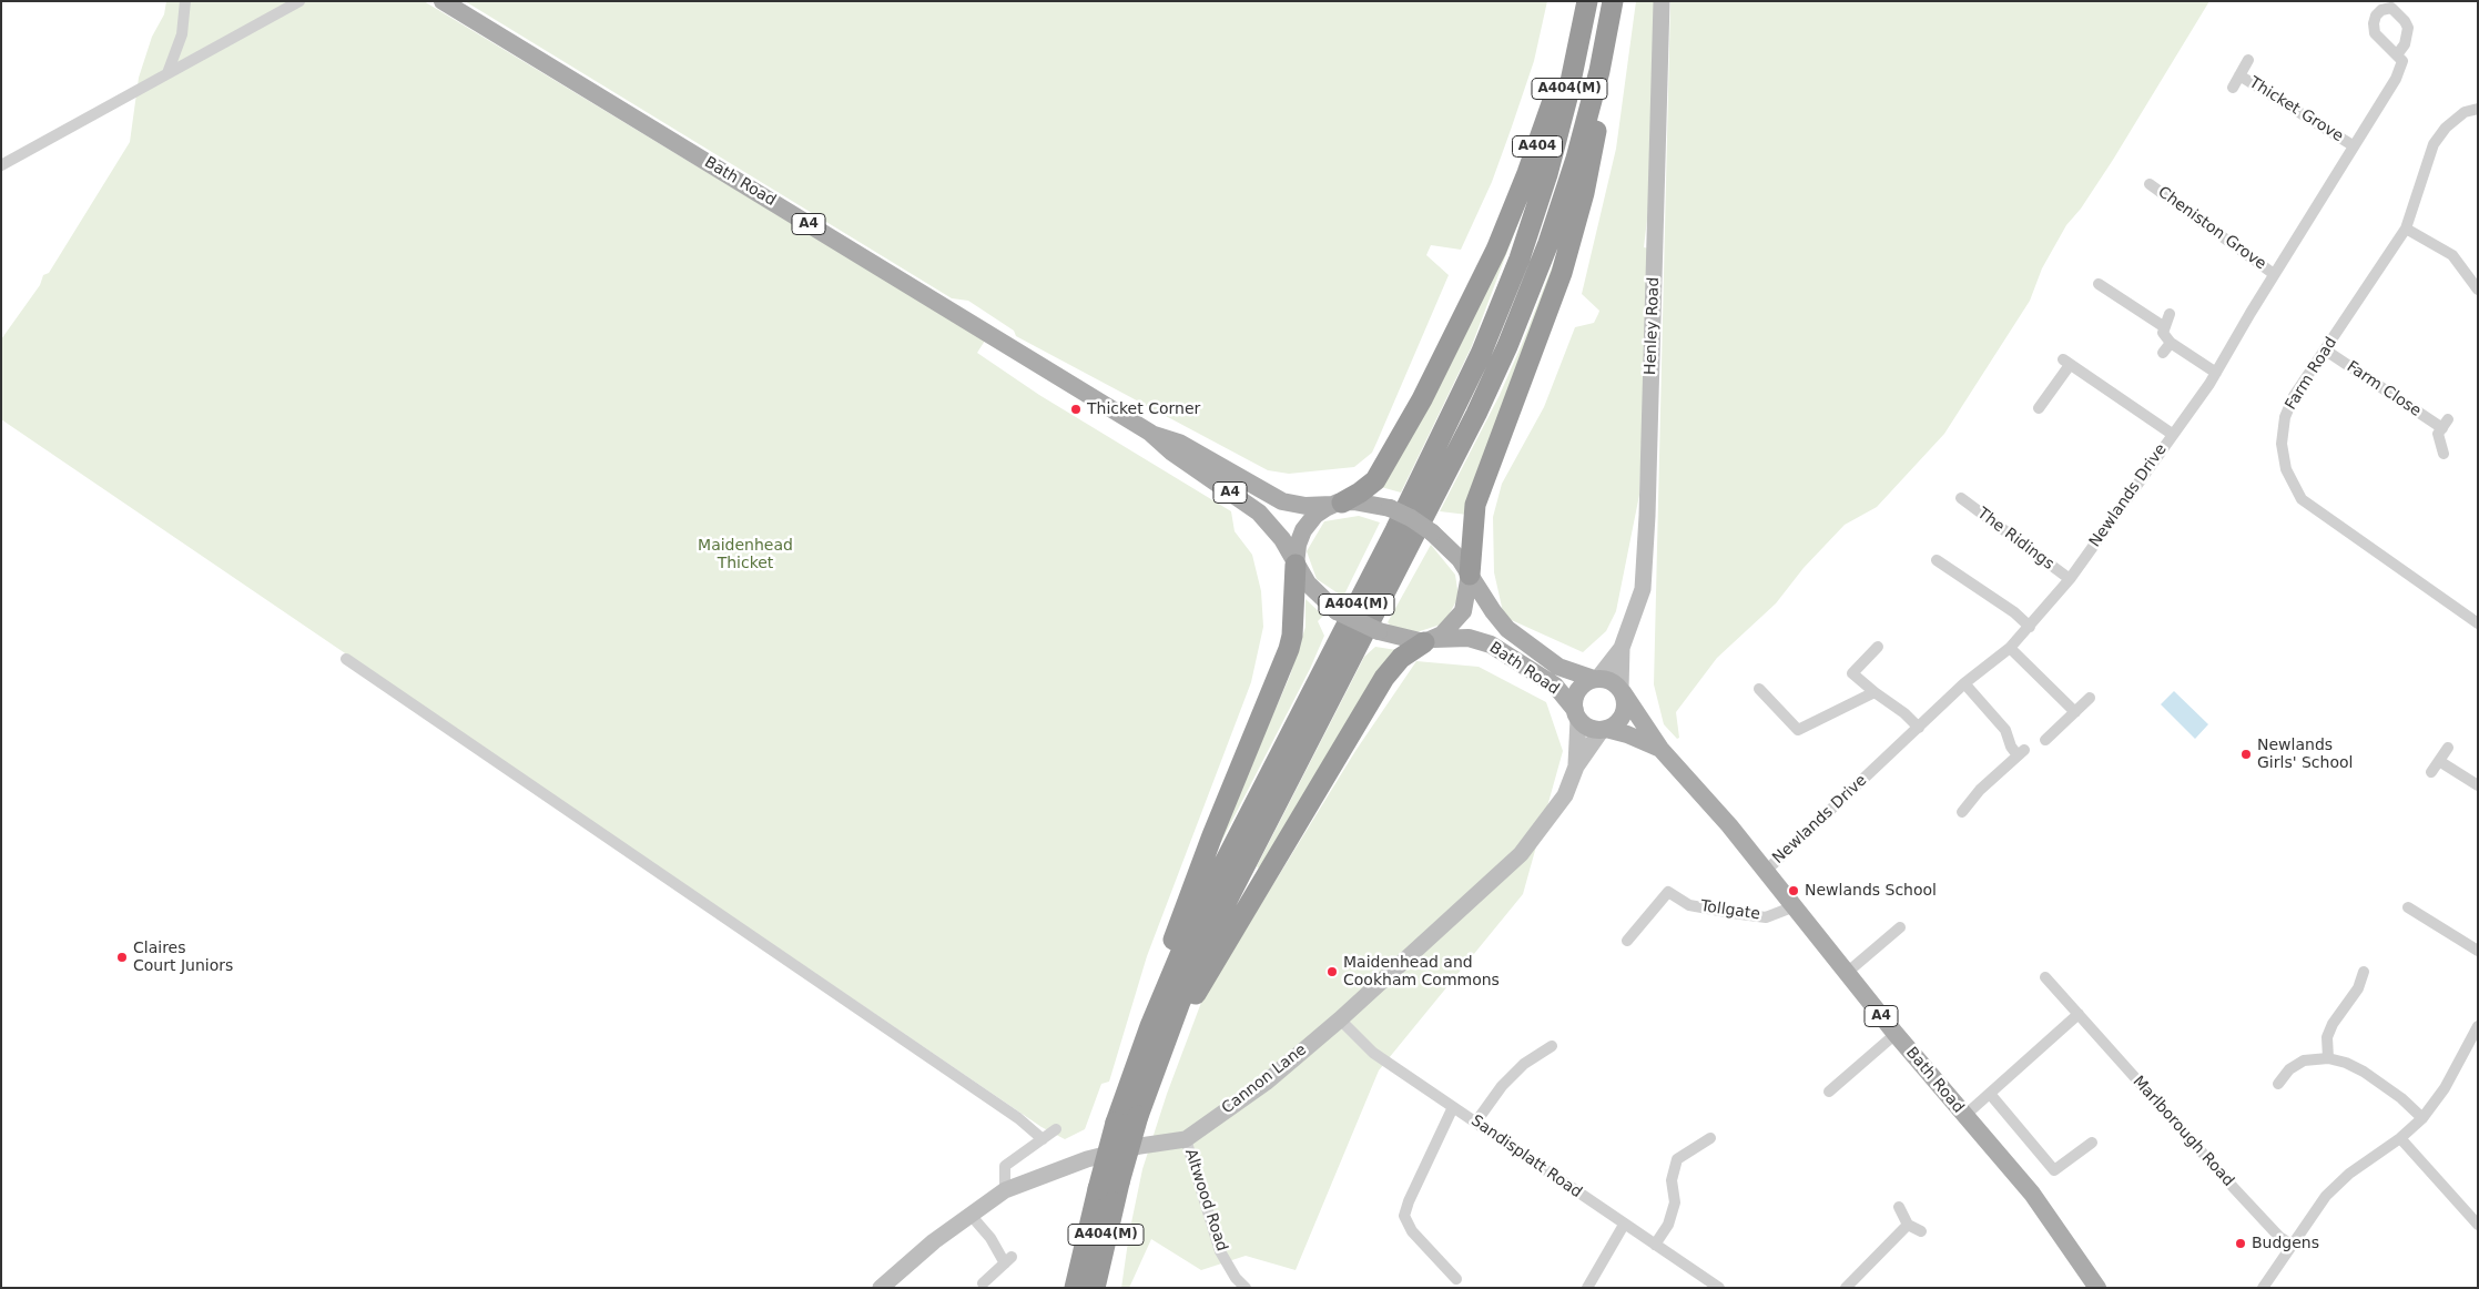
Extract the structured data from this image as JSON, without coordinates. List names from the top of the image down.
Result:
{
  "streets": {
    "highway": ["A404(M)", "A404"],
    "main road": ["Bath Road", "A4"],
    "street": [
      "Thicket Grove",
      "Cheniston Grove",
      "Henley Road",
      "Farm Road",
      "Farm Close",
      "Newlands Drive",
      "The Ridings",
      "Tollgate",
      "Cannon Lane",
      "Marlborough Road",
      "Sandisplatt Road",
      "Altwood Road"
    ]
  },
  "crossings": [
    ["A404(M)", "A404"],
    ["A404(M)", "Bath Road"],
    ["Thicket Grove", "Newlands Drive"],
    ["A404", "Bath Road"],
    ["Bath Road", "Henley Road"],
    ["Bath Road", "Newlands Drive"],
    ["Bath Road", "Tollgate"],
    ["Bath Road", "Cannon Lane"],
    ["Cheniston Grove", "Newlands Drive"],
    ["Henley Road", "Cannon Lane"],
    ["Farm Road", "Farm Close"],
    ["Newlands Drive", "The Ridings"],
    ["Cannon Lane", "Sandisplatt Road"],
    ["Cannon Lane", "Altwood Road"]
  ],
  "parks": ["Maidenhead Thicket"],
  "places": [
    "Thicket Corner",
    "Newlands Girls' School",
    "Newlands School",
    "Claires Court Juniors",
    "Maidenhead and Cookham Commons",
    "Budgens"
  ]
}
